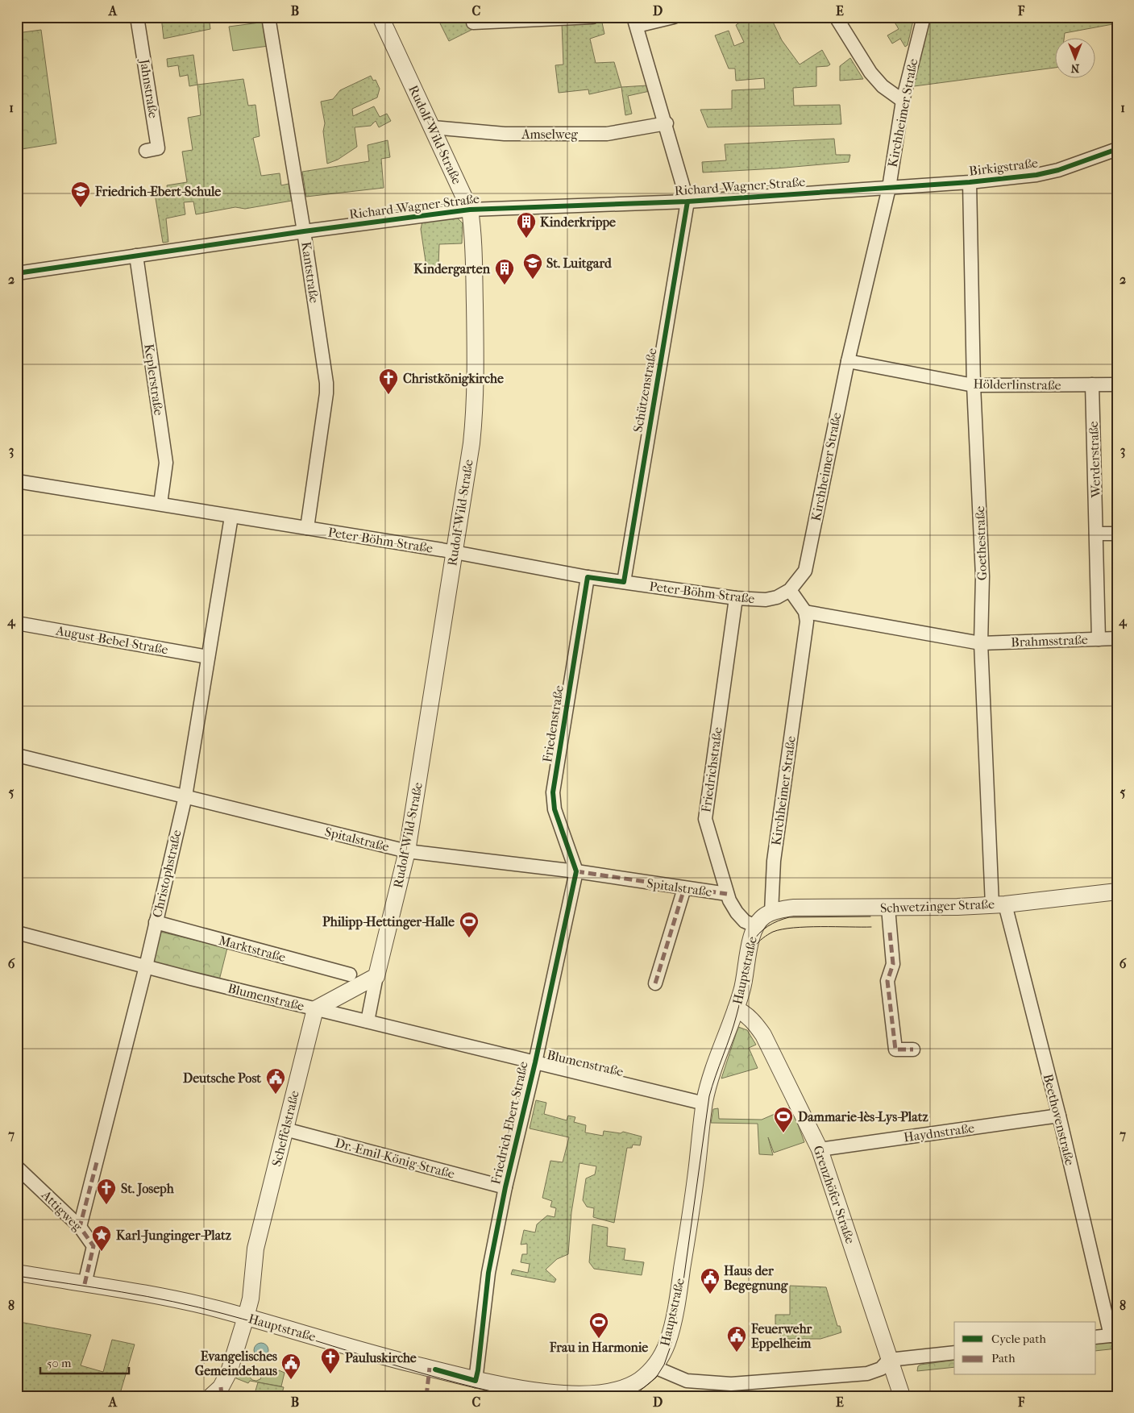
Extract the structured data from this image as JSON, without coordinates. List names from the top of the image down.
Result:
{
  "streets": {
    "street": [
      "Jahnstraße",
      "Kirchheimer Straße",
      "Amselweg",
      "Rudolf-Wild-Straße",
      "Birkigstraße",
      "Richard-Wagner-Straße",
      "Kantstraße",
      "Keplerstraße",
      "Hölderlinstraße",
      "Schützenstraße",
      "Werderstraße",
      "Peter-Böhm-Straße",
      "Goethestraße",
      "August-Bebel-Straße",
      "Brahmsstraße",
      "Friedenstraße",
      "Friedrichstraße",
      "Spitalstraße",
      "Christophstraße",
      "Schwetzinger Straße",
      "Marktstraße",
      "Hauptstraße",
      "Blumenstraße",
      "Beethovenstraße",
      "Friedrich-Ebert-Straße",
      "Scheffelstraße",
      "Haydnstraße",
      "Dr.-Emil-König-Straße",
      "Grenzhöfer Straße",
      "Attigweg"
    ]
  },
  "crossings": [
    ["Kirchheimer Straße", "Birkigstraße"],
    ["Kirchheimer Straße", "Richard-Wagner-Straße"],
    ["Kirchheimer Straße", "Hölderlinstraße"],
    ["Kirchheimer Straße", "Peter-Böhm-Straße"],
    ["Kirchheimer Straße", "Friedrichstraße"],
    ["Kirchheimer Straße", "Schwetzinger Straße"],
    ["Kirchheimer Straße", "Hauptstraße"],
    ["Amselweg", "Rudolf-Wild-Straße"],
    ["Amselweg", "Schützenstraße"],
    ["Rudolf-Wild-Straße", "Richard-Wagner-Straße"],
    ["Rudolf-Wild-Straße", "Peter-Böhm-Straße"],
    ["Rudolf-Wild-Straße", "Spitalstraße"],
    ["Rudolf-Wild-Straße", "Blumenstraße"],
    ["Birkigstraße", "Richard-Wagner-Straße"],
    ["Birkigstraße", "Goethestraße"],
    ["Richard-Wagner-Straße", "Kantstraße"],
    ["Richard-Wagner-Straße", "Keplerstraße"],
    ["Richard-Wagner-Straße", "Schützenstraße"],
    ["Kantstraße", "Peter-Böhm-Straße"],
    ["Keplerstraße", "Peter-Böhm-Straße"],
    ["Hölderlinstraße", "Werderstraße"],
    ["Hölderlinstraße", "Goethestraße"],
    ["Schützenstraße", "Peter-Böhm-Straße"],
    ["Werderstraße", "Brahmsstraße"],
    ["Peter-Böhm-Straße", "Friedenstraße"],
    ["Peter-Böhm-Straße", "Friedrichstraße"],
    ["Peter-Böhm-Straße", "Christophstraße"],
    ["Goethestraße", "Brahmsstraße"],
    ["Goethestraße", "Schwetzinger Straße"],
    ["Goethestraße", "Beethovenstraße"],
    ["August-Bebel-Straße", "Christophstraße"],
    ["Friedenstraße", "Spitalstraße"],
    ["Friedenstraße", "Friedrich-Ebert-Straße"],
    ["Friedrichstraße", "Spitalstraße"],
    ["Friedrichstraße", "Schwetzinger Straße"],
    ["Friedrichstraße", "Hauptstraße"],
    ["Spitalstraße", "Christophstraße"],
    ["Spitalstraße", "Friedrich-Ebert-Straße"],
    ["Christophstraße", "Marktstraße"],
    ["Christophstraße", "Blumenstraße"],
    ["Christophstraße", "Attigweg"],
    ["Schwetzinger Straße", "Hauptstraße"],
    ["Schwetzinger Straße", "Beethovenstraße"],
    ["Hauptstraße", "Blumenstraße"],
    ["Hauptstraße", "Friedrich-Ebert-Straße"],
    ["Hauptstraße", "Scheffelstraße"],
    ["Hauptstraße", "Grenzhöfer Straße"],
    ["Hauptstraße", "Attigweg"],
    ["Blumenstraße", "Friedrich-Ebert-Straße"],
    ["Blumenstraße", "Scheffelstraße"],
    ["Beethovenstraße", "Haydnstraße"],
    ["Friedrich-Ebert-Straße", "Dr.-Emil-König-Straße"],
    ["Scheffelstraße", "Dr.-Emil-König-Straße"],
    ["Haydnstraße", "Grenzhöfer Straße"]
  ],
  "places": {
    "school or university": ["Friedrich-Ebert-Schule", "St. Luitgard"],
    "building": ["Kinderkrippe", "Kindergarten"],
    "church": ["Christkönigkirche", "St. Joseph", "Pauluskirche"],
    "sports": ["Philipp-Hettinger-Halle", "Dammarie-lès-Lys-Platz", "Frau in Harmonie"],
    "public building": [
      "Deutsche Post",
      "Haus der Begegnung",
      "Feuerwehr Eppelheim",
      "Evangelisches Gemeindehaus"
    ],
    "place": ["Karl-Junginger-Platz"]
  },
  "legend": ["Cycle path", "Path"],
  "scale_bar": "50 m",
  "north": "bottom",
  "grid": {
    "columns": [
      "A",
      "B",
      "C",
      "D",
      "E",
      "F"
    ],
    "rows": [
      "1",
      "2",
      "3",
      "4",
      "5",
      "6",
      "7",
      "8"
    ]
  }
}
